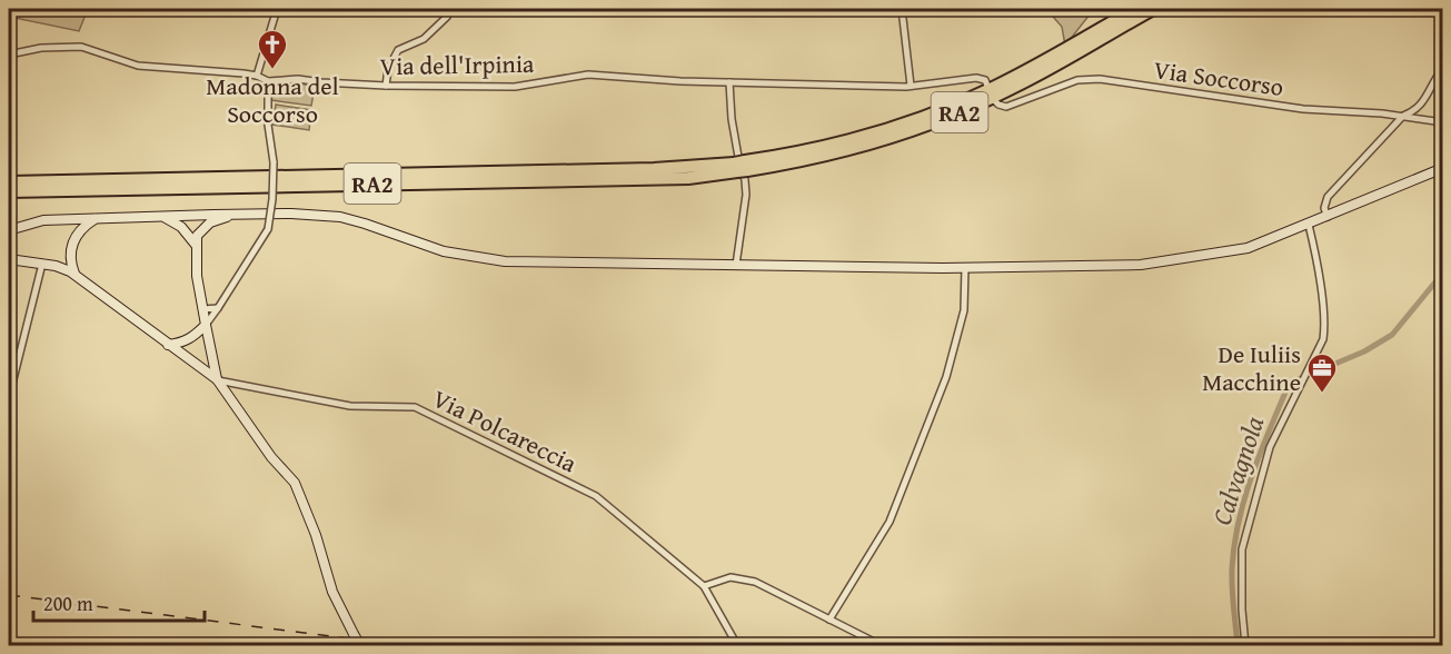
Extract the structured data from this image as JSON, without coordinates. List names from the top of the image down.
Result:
{
  "streets": {
    "highway": ["RA2"],
    "street": ["Via dell'Irpinia", "Via Soccorso", "Via Polcareccia"]
  },
  "water": ["Calvagnola"],
  "places": {
    "church": ["Madonna del Soccorso"],
    "office": ["De Iuliis Macchine"]
  },
  "scale_bar": "200 m"
}
